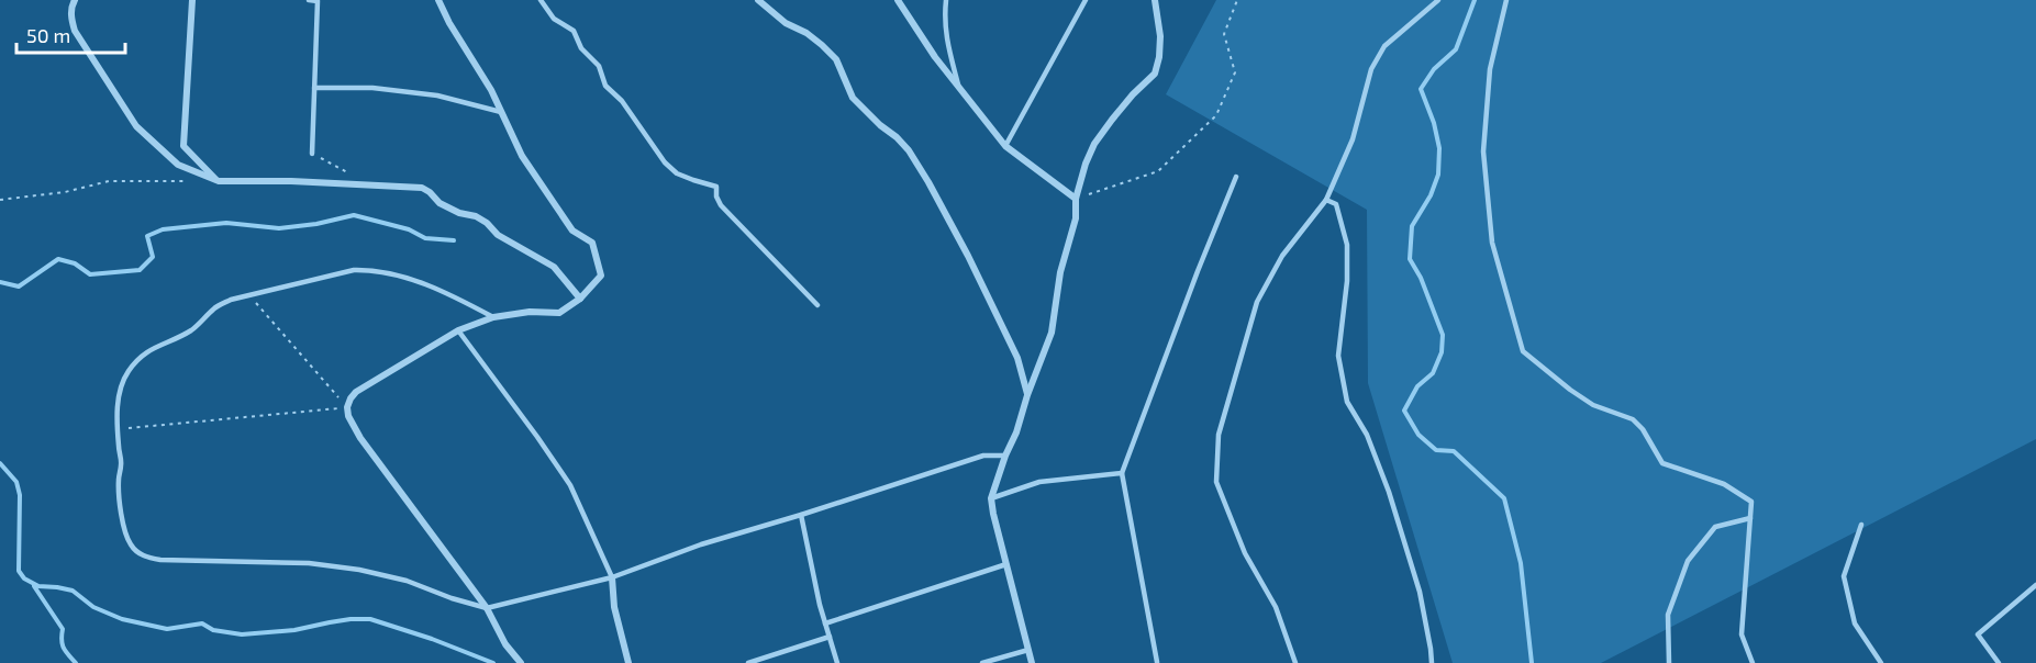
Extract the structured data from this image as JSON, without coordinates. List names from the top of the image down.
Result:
{
  "scale_bar": "50 m"
}
